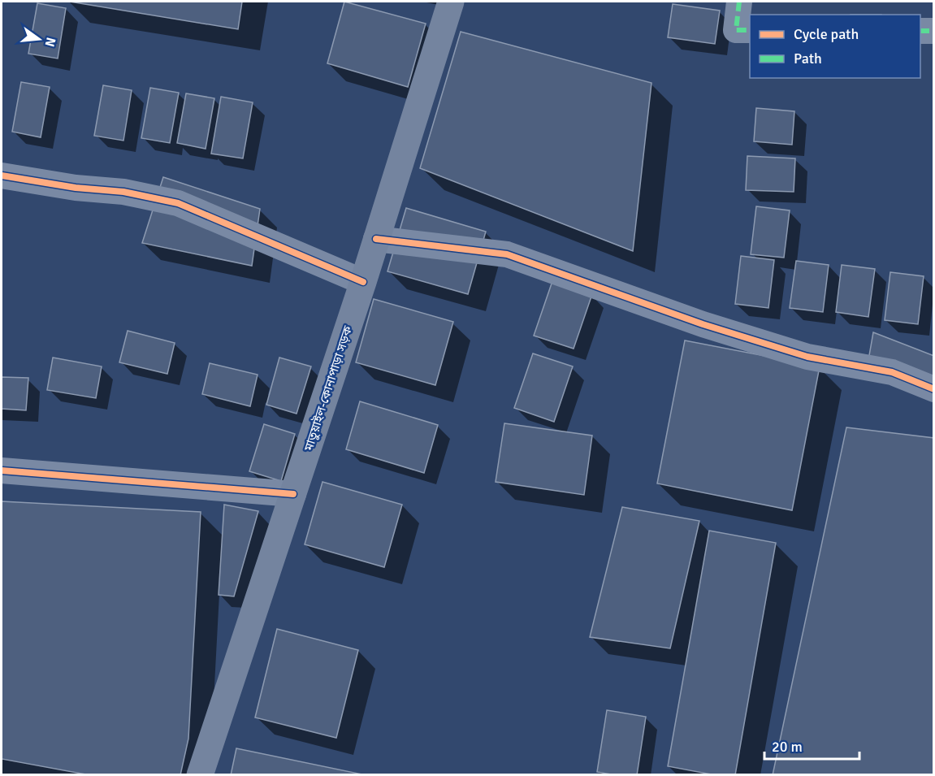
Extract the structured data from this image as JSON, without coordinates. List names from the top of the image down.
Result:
{
  "streets": {
    "main road": ["মাতুয়াইল-কোনাপাড়া সড়ক"]
  },
  "legend": ["Cycle path", "Path"],
  "scale_bar": "20 m",
  "north": "right"
}
